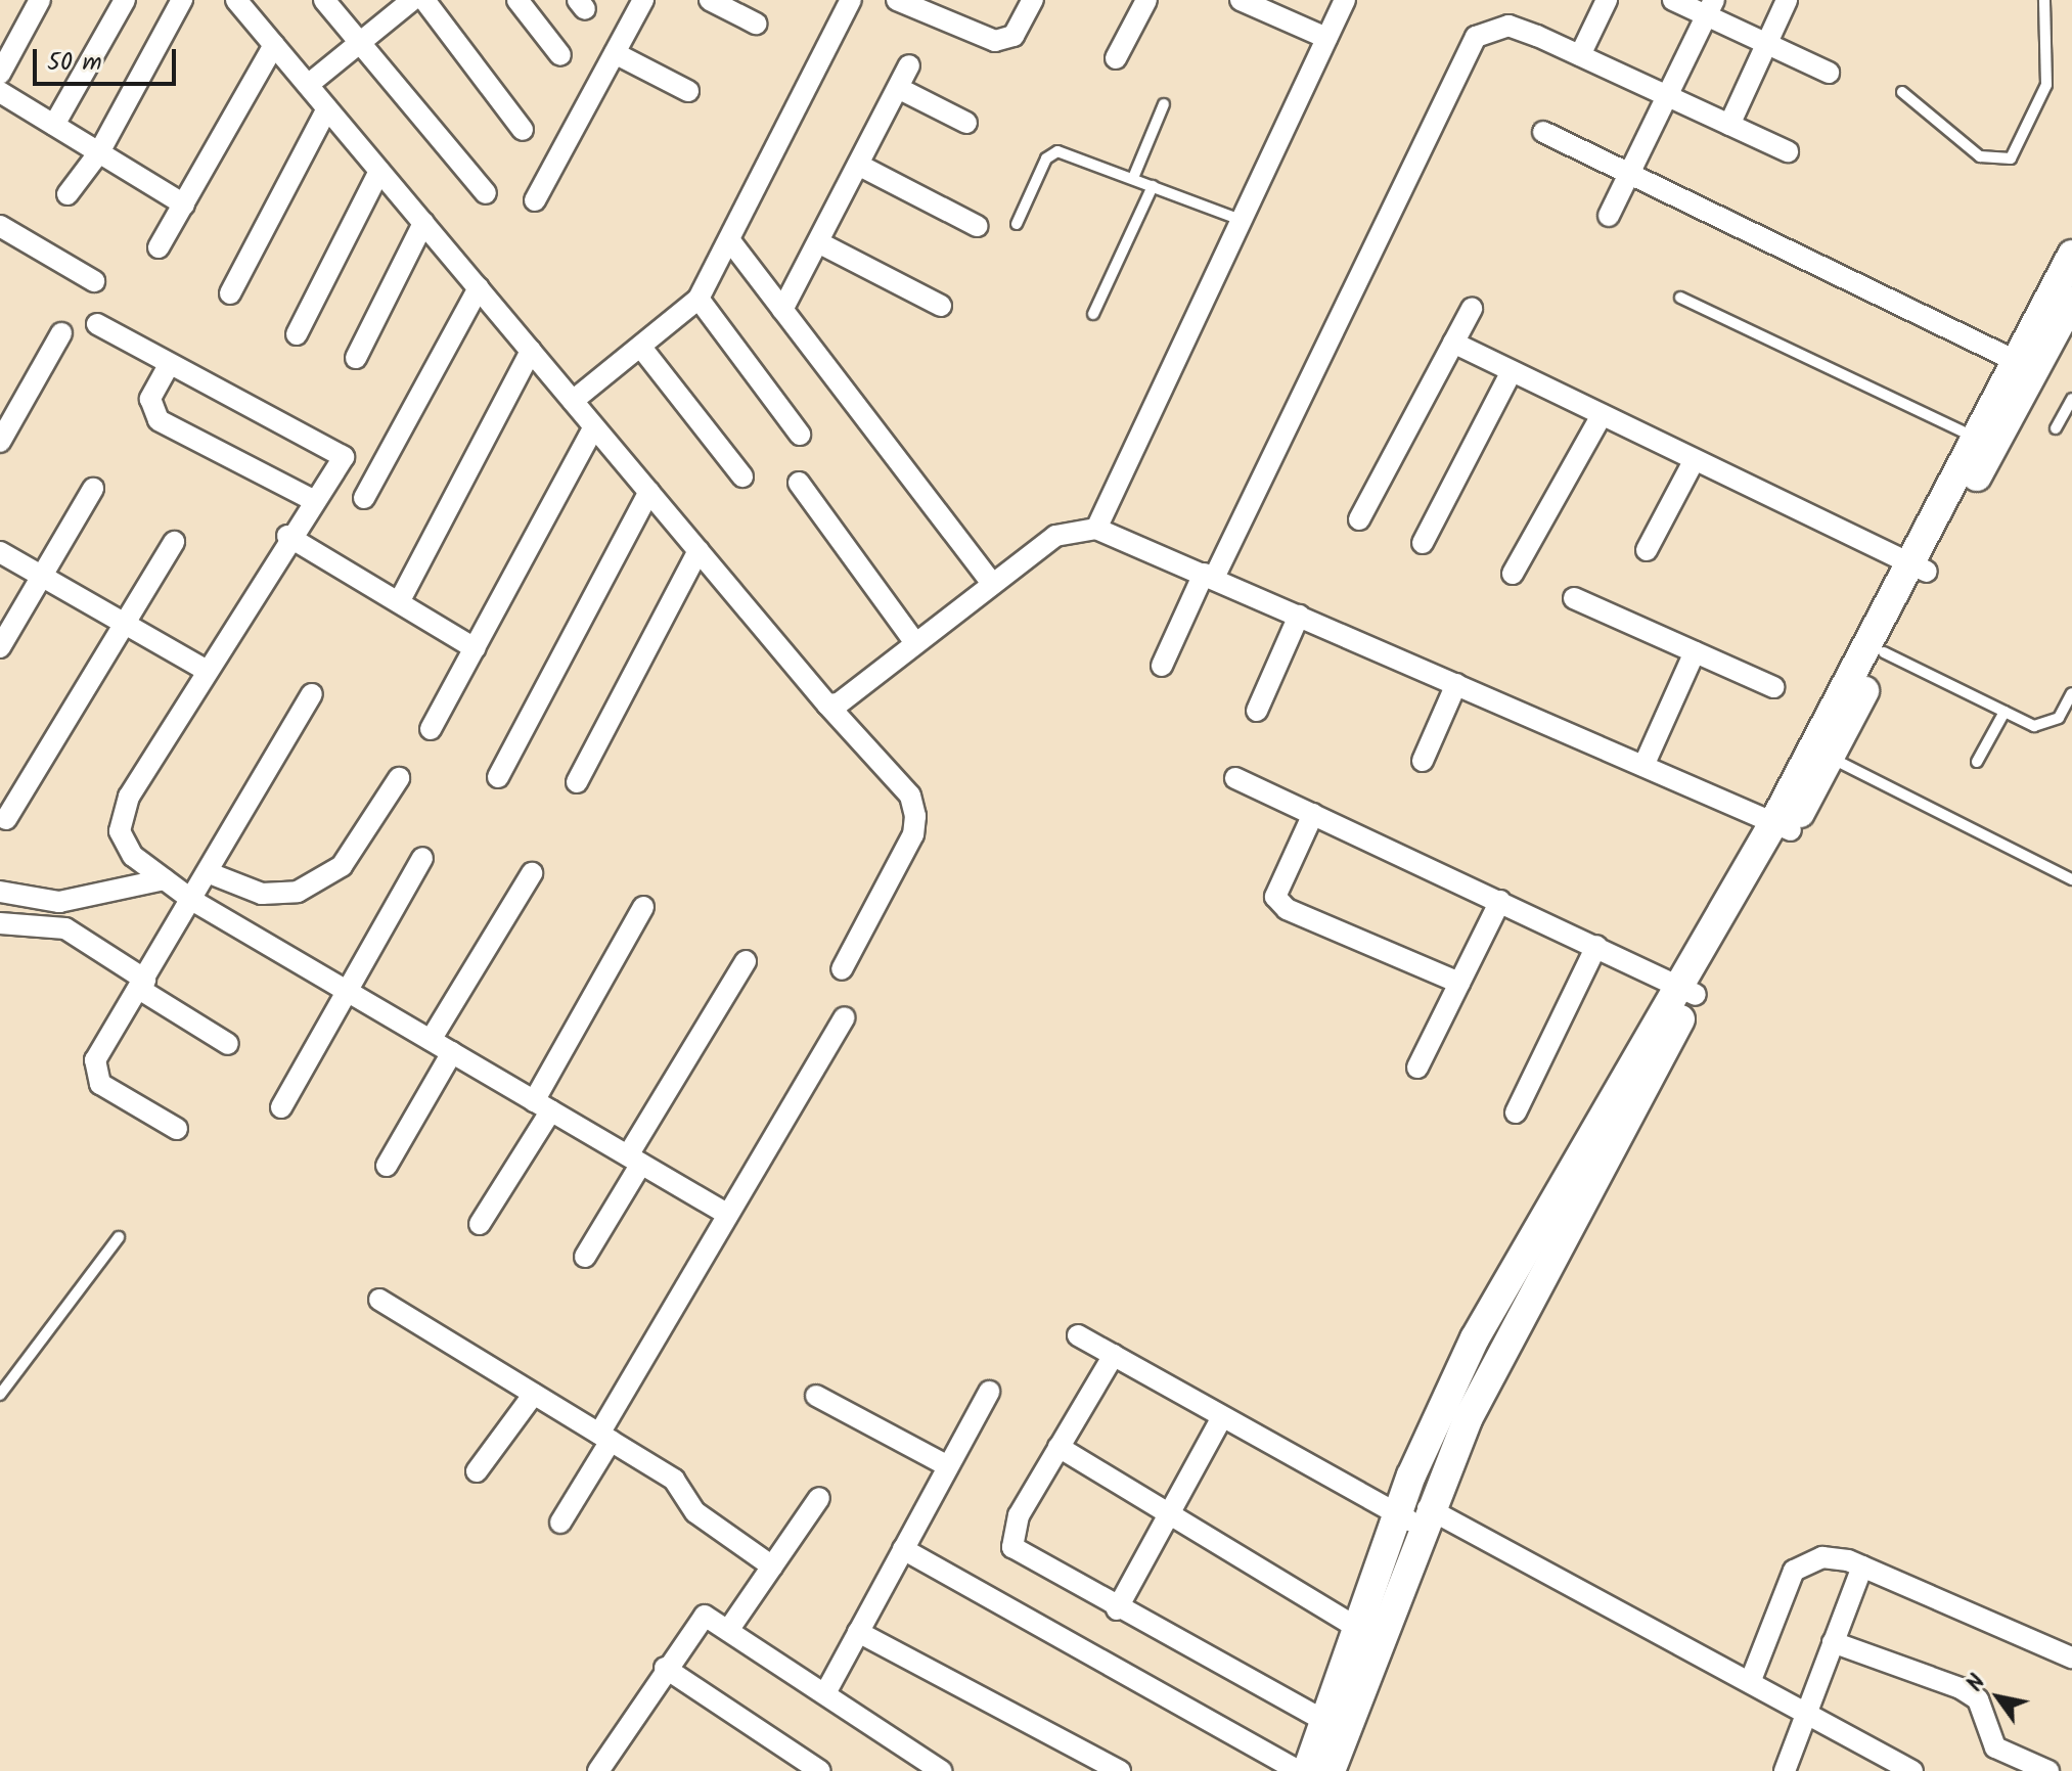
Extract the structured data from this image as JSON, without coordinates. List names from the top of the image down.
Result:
{
  "scale_bar": "50 m",
  "north": "top left"
}
